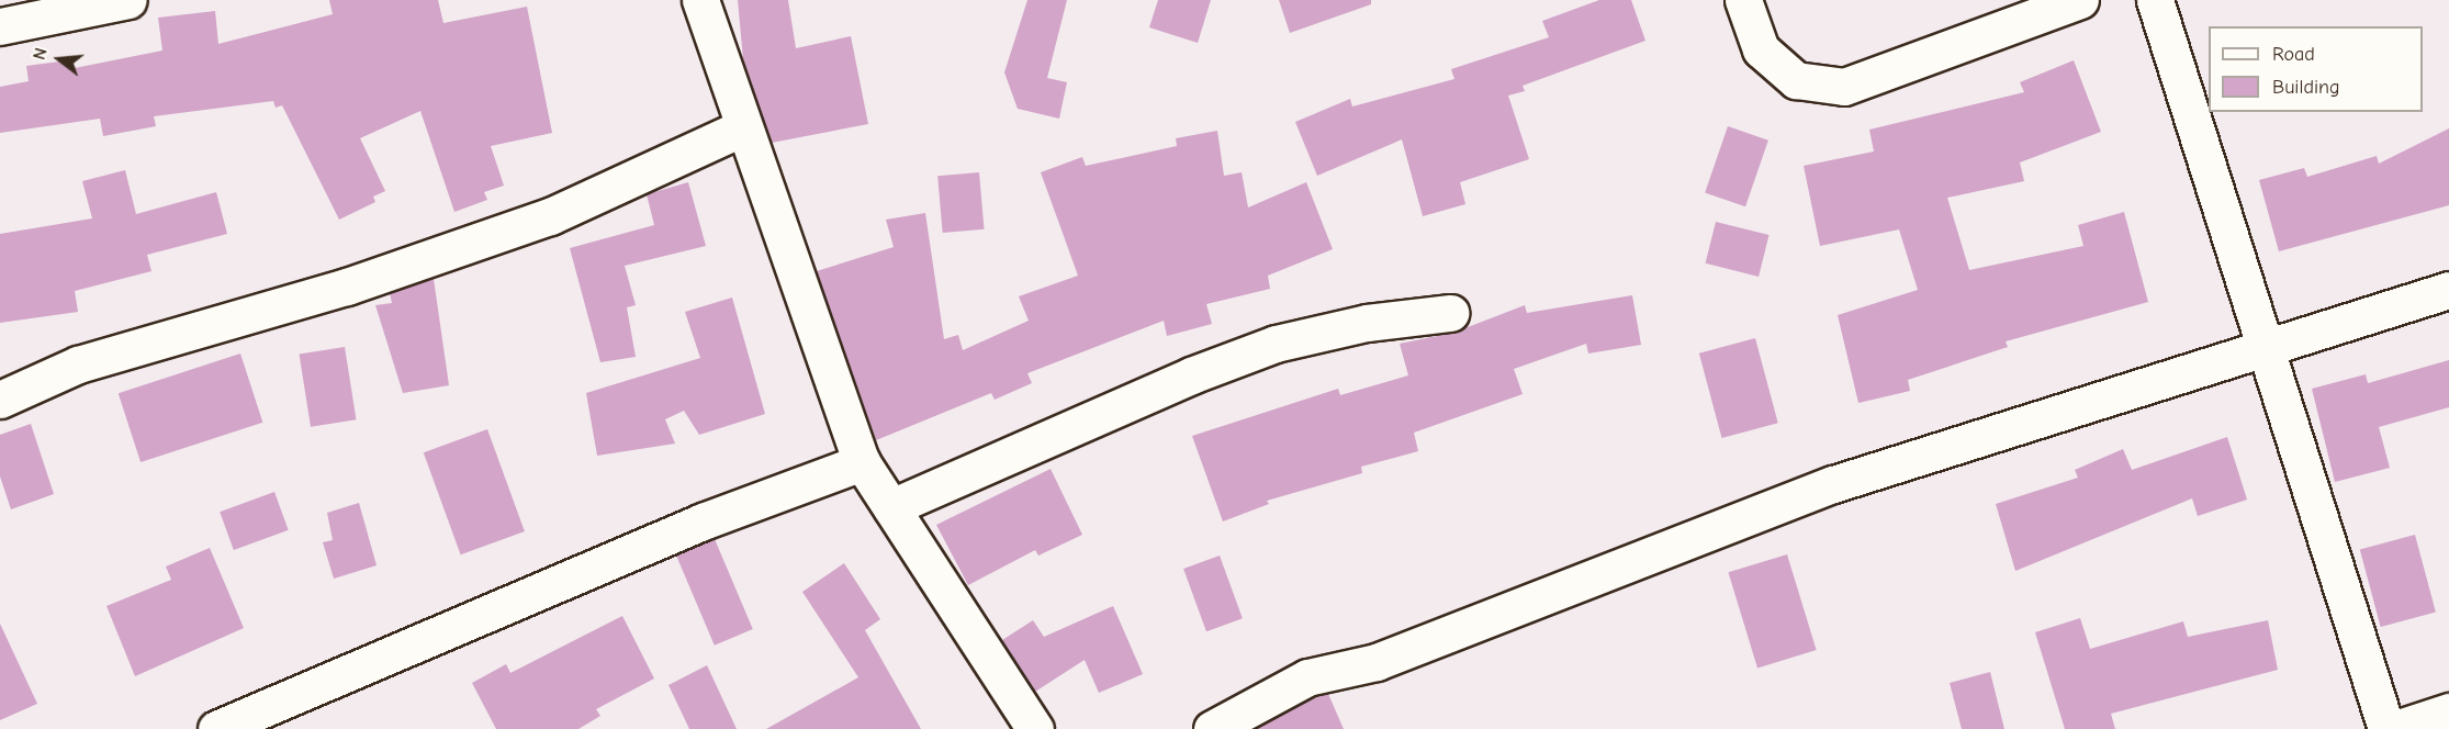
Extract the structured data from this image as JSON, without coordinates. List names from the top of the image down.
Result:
{
  "legend": ["Road", "Building"],
  "north": "left"
}
